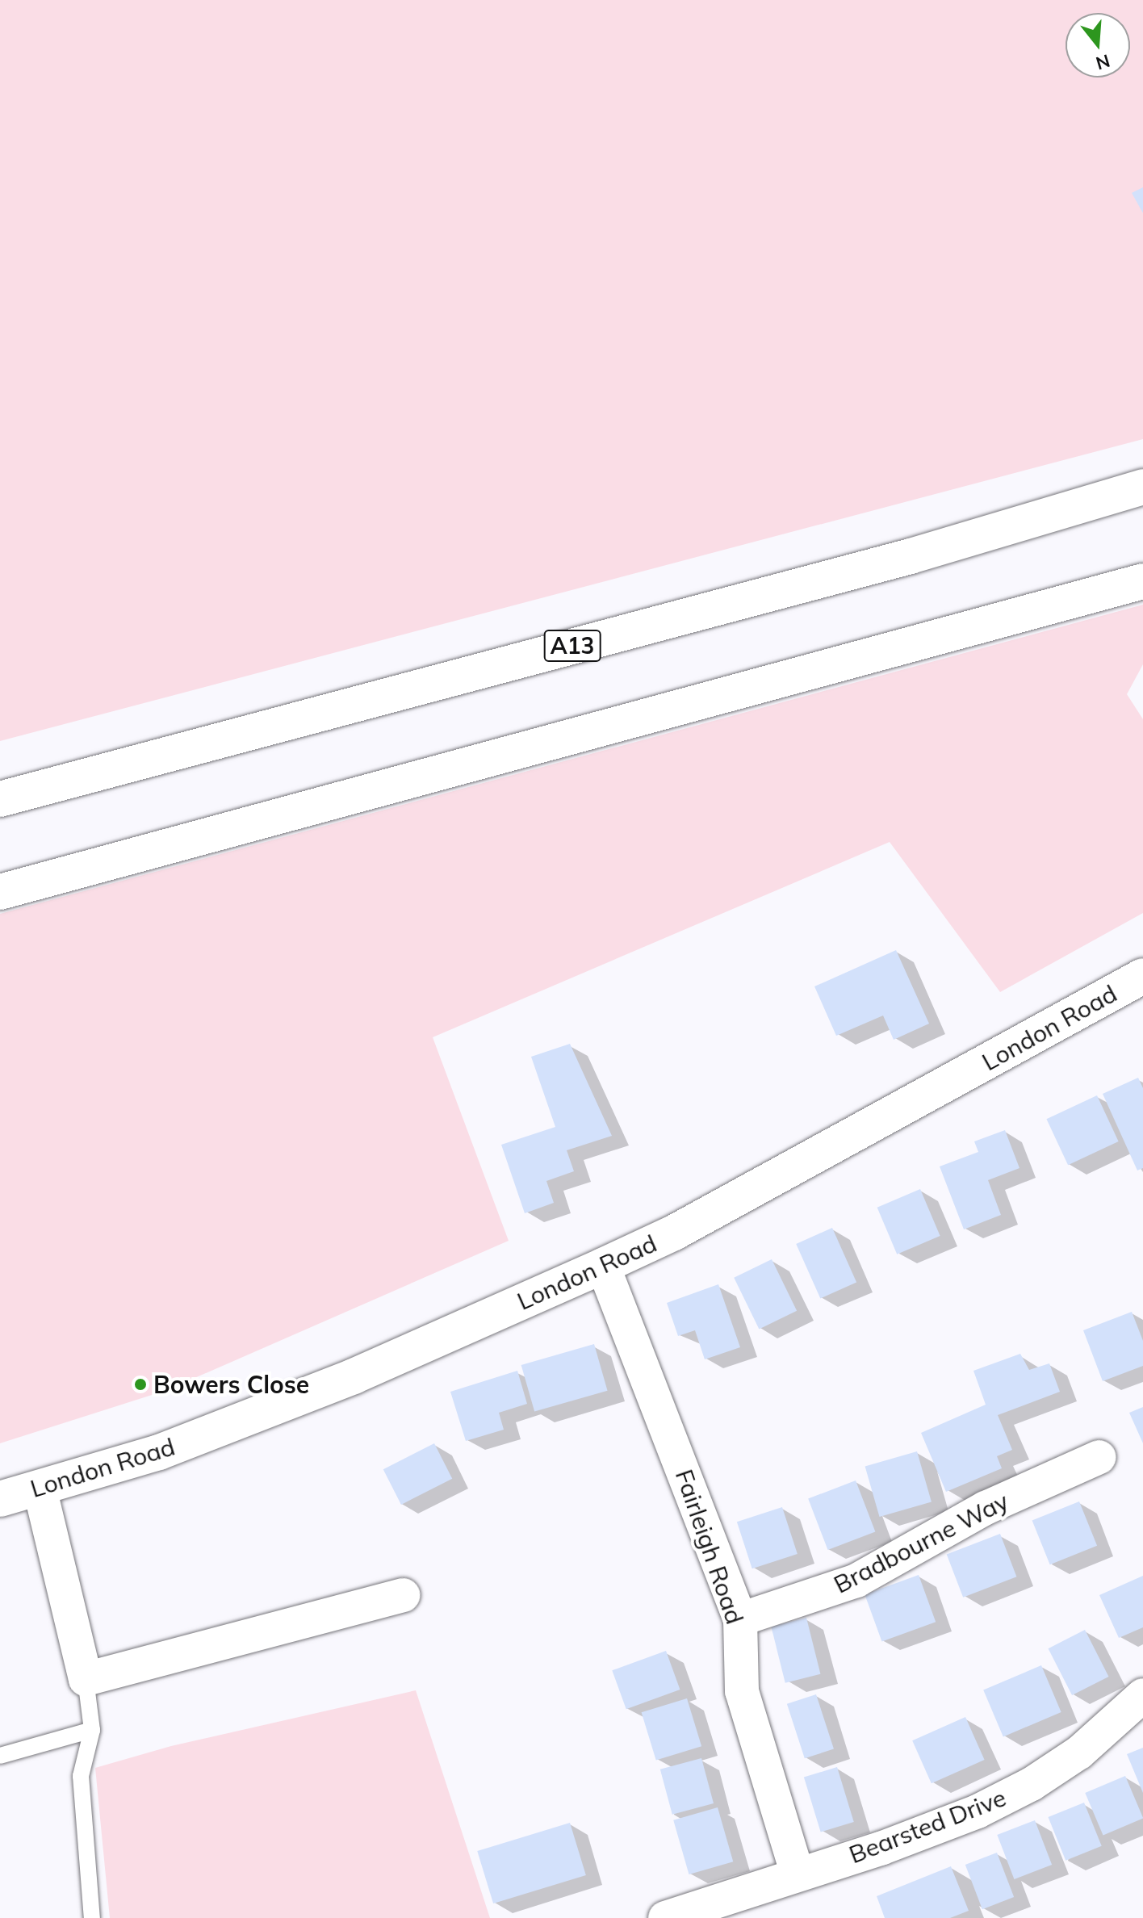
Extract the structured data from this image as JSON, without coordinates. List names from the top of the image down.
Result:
{
  "streets": {
    "main road": ["A13", "London Road"],
    "street": ["Bradbourne Way", "Fairleigh Road", "Bearsted Drive"]
  },
  "crossings": [
    ["London Road", "Fairleigh Road"],
    ["Bradbourne Way", "Fairleigh Road"],
    ["Fairleigh Road", "Bearsted Drive"]
  ],
  "places": ["Bowers Close"],
  "north": "bottom"
}
